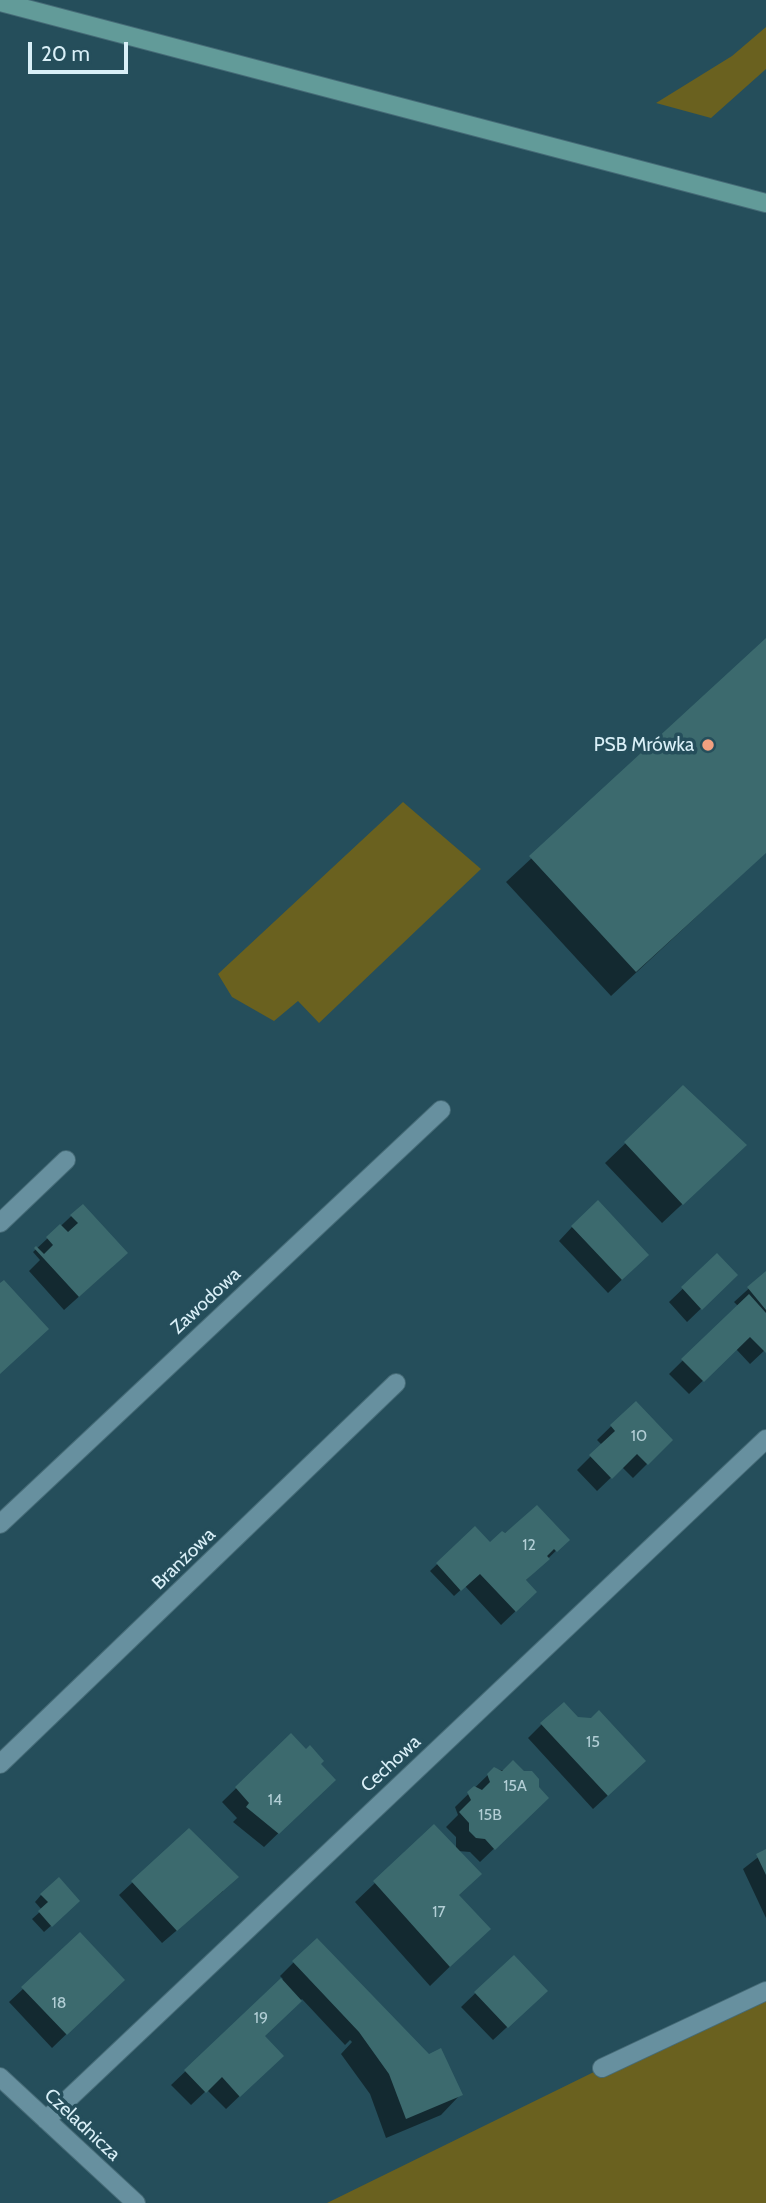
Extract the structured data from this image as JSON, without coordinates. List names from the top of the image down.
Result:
{
  "streets": {
    "street": [
      "Zawodowa",
      "Branżowa",
      "Cechowa",
      "Czeladnicza"
    ]
  },
  "crossings": [
    ["Cechowa", "Czeladnicza"]
  ],
  "places": ["PSB Mrówka"],
  "house_numbers": [
    "10",
    "12",
    "15",
    "15A",
    "14",
    "15B",
    "17",
    "18",
    "19"
  ],
  "scale_bar": "20 m"
}
